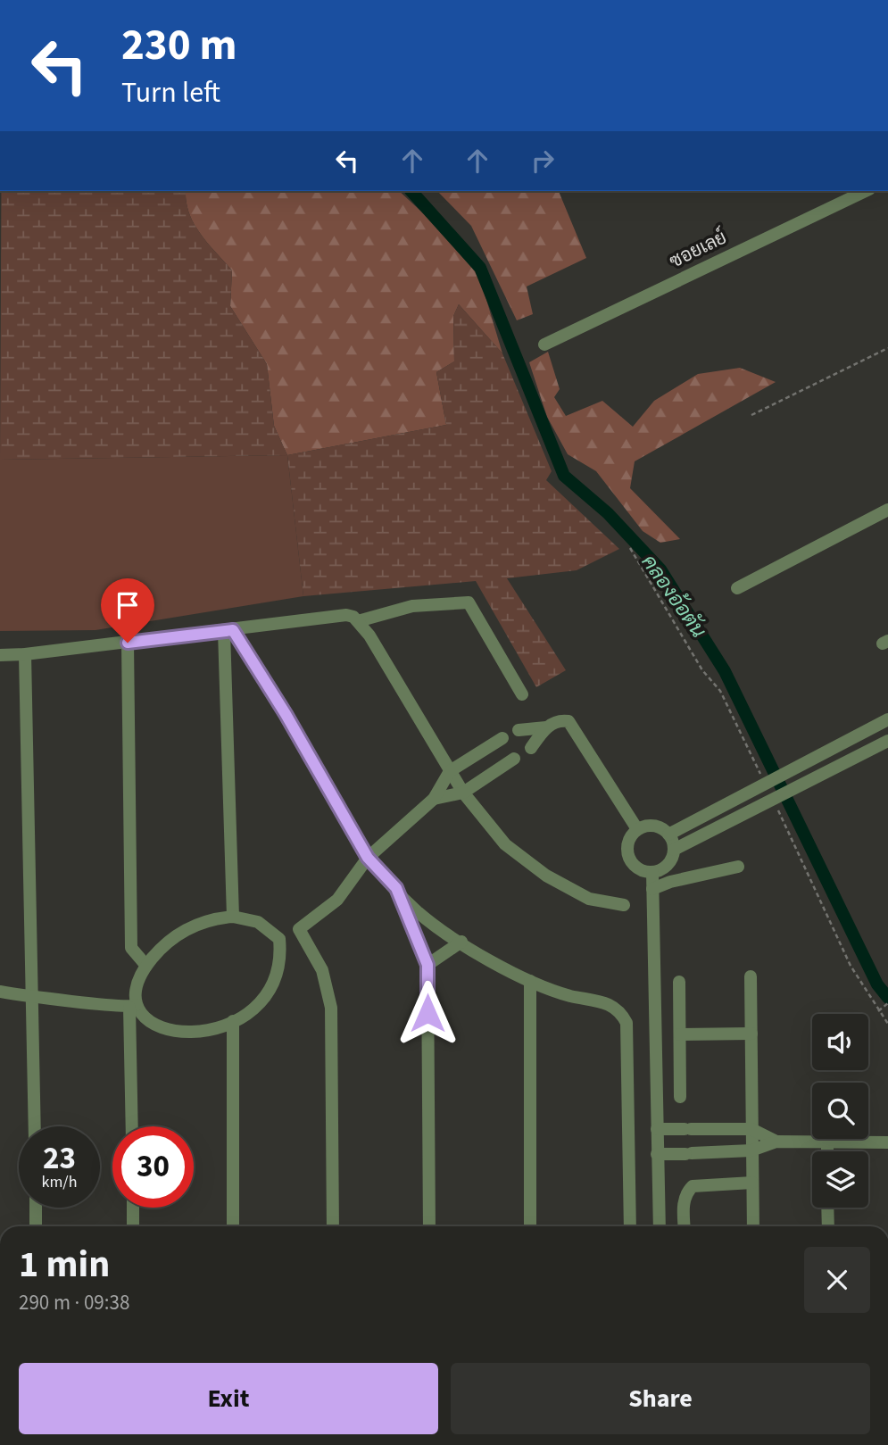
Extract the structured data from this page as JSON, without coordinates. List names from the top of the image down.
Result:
{
  "streets": {
    "street": ["ซอยเลย์"]
  },
  "water": ["คลองอ้อตัน"],
  "page": {
    "turn": ["230 m", "Turn left"],
    "speed": "23 km/h",
    "limit": "30",
    "heading": ["1 min", "290 m · 09:38"],
    "buttons": ["Exit", "Share"]
  }
}
